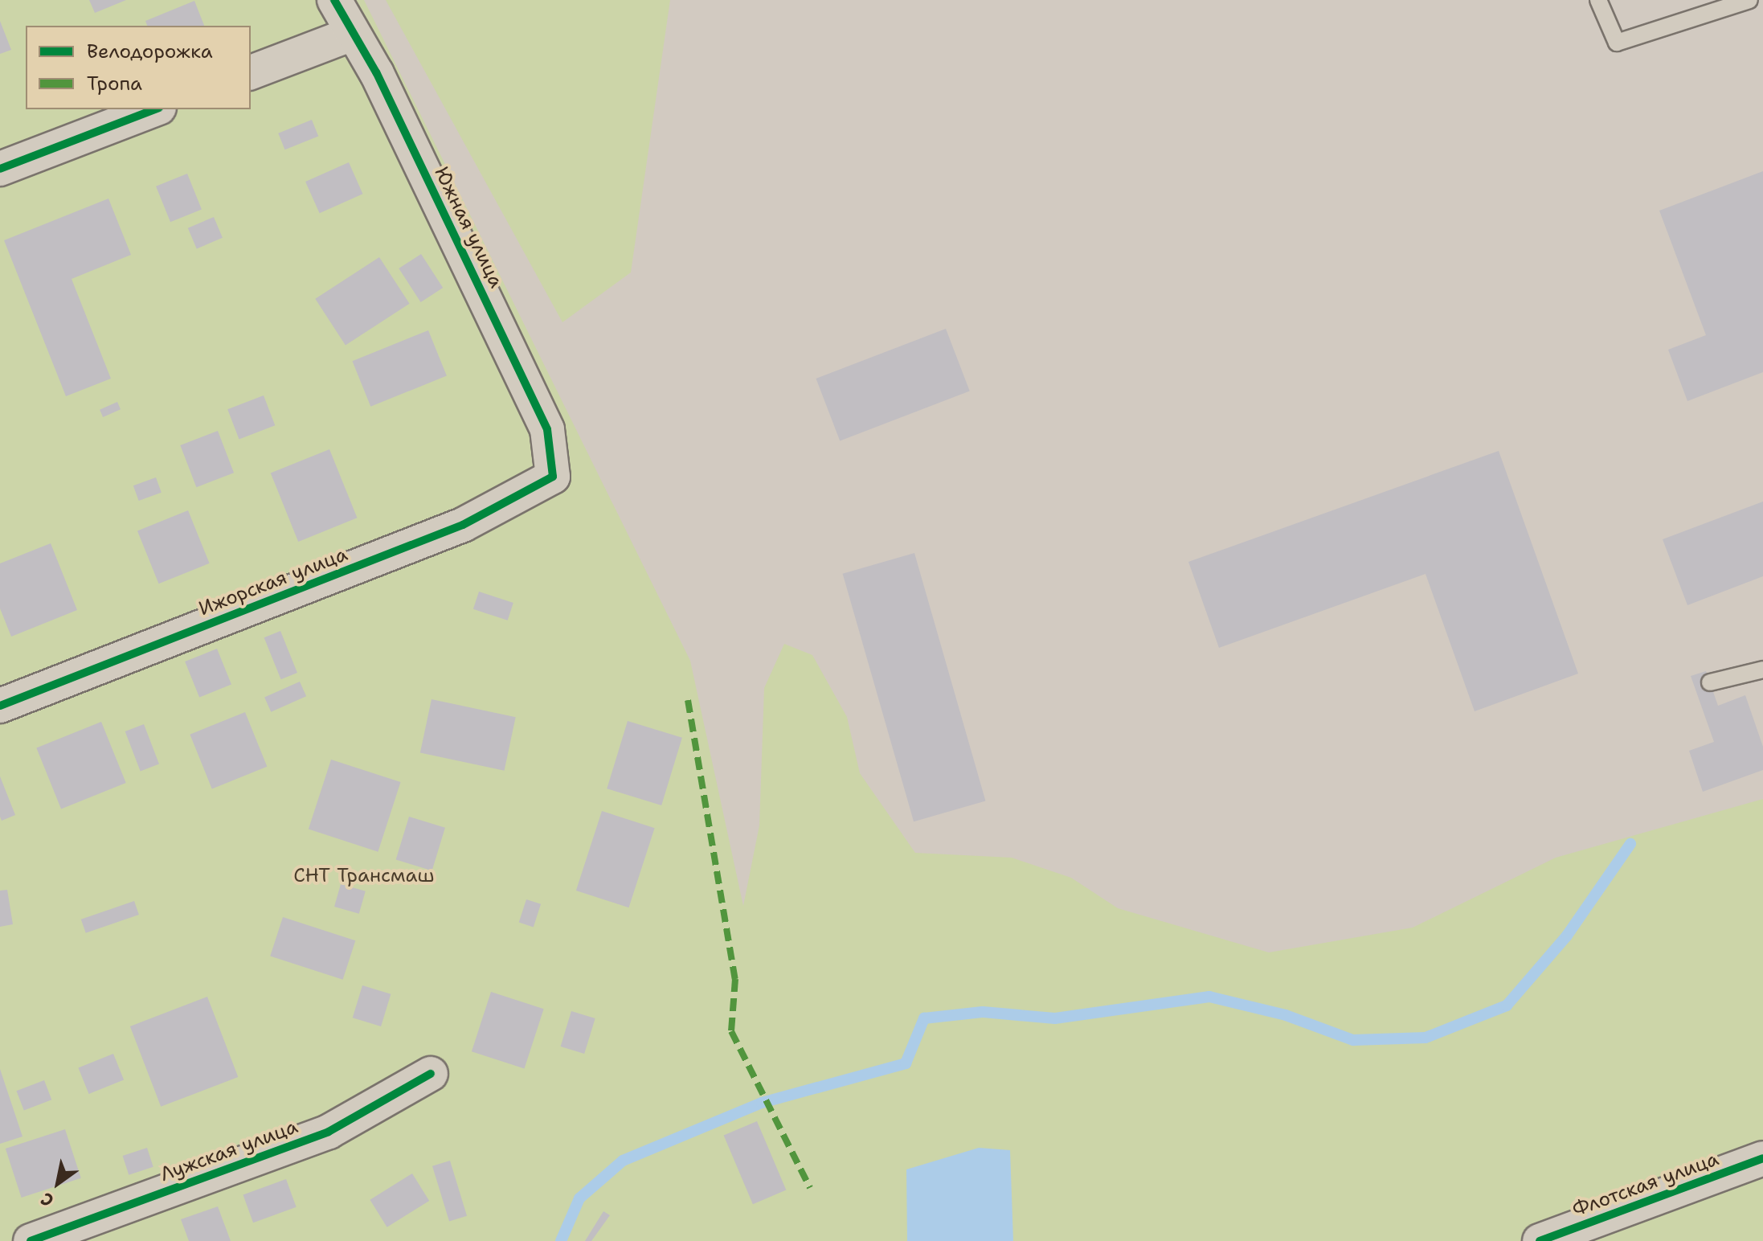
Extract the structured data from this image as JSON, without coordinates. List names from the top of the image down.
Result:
{
  "streets": {
    "street": [
      "Южная улица",
      "Ижорская улица",
      "Лужская улица",
      "Флотская улица"
    ]
  },
  "crossings": [
    ["Южная улица", "Ижорская улица"]
  ],
  "parks": ["СНТ Трансмаш"],
  "legend": ["Велодорожка", "Тропа"],
  "north": "bottom left"
}
